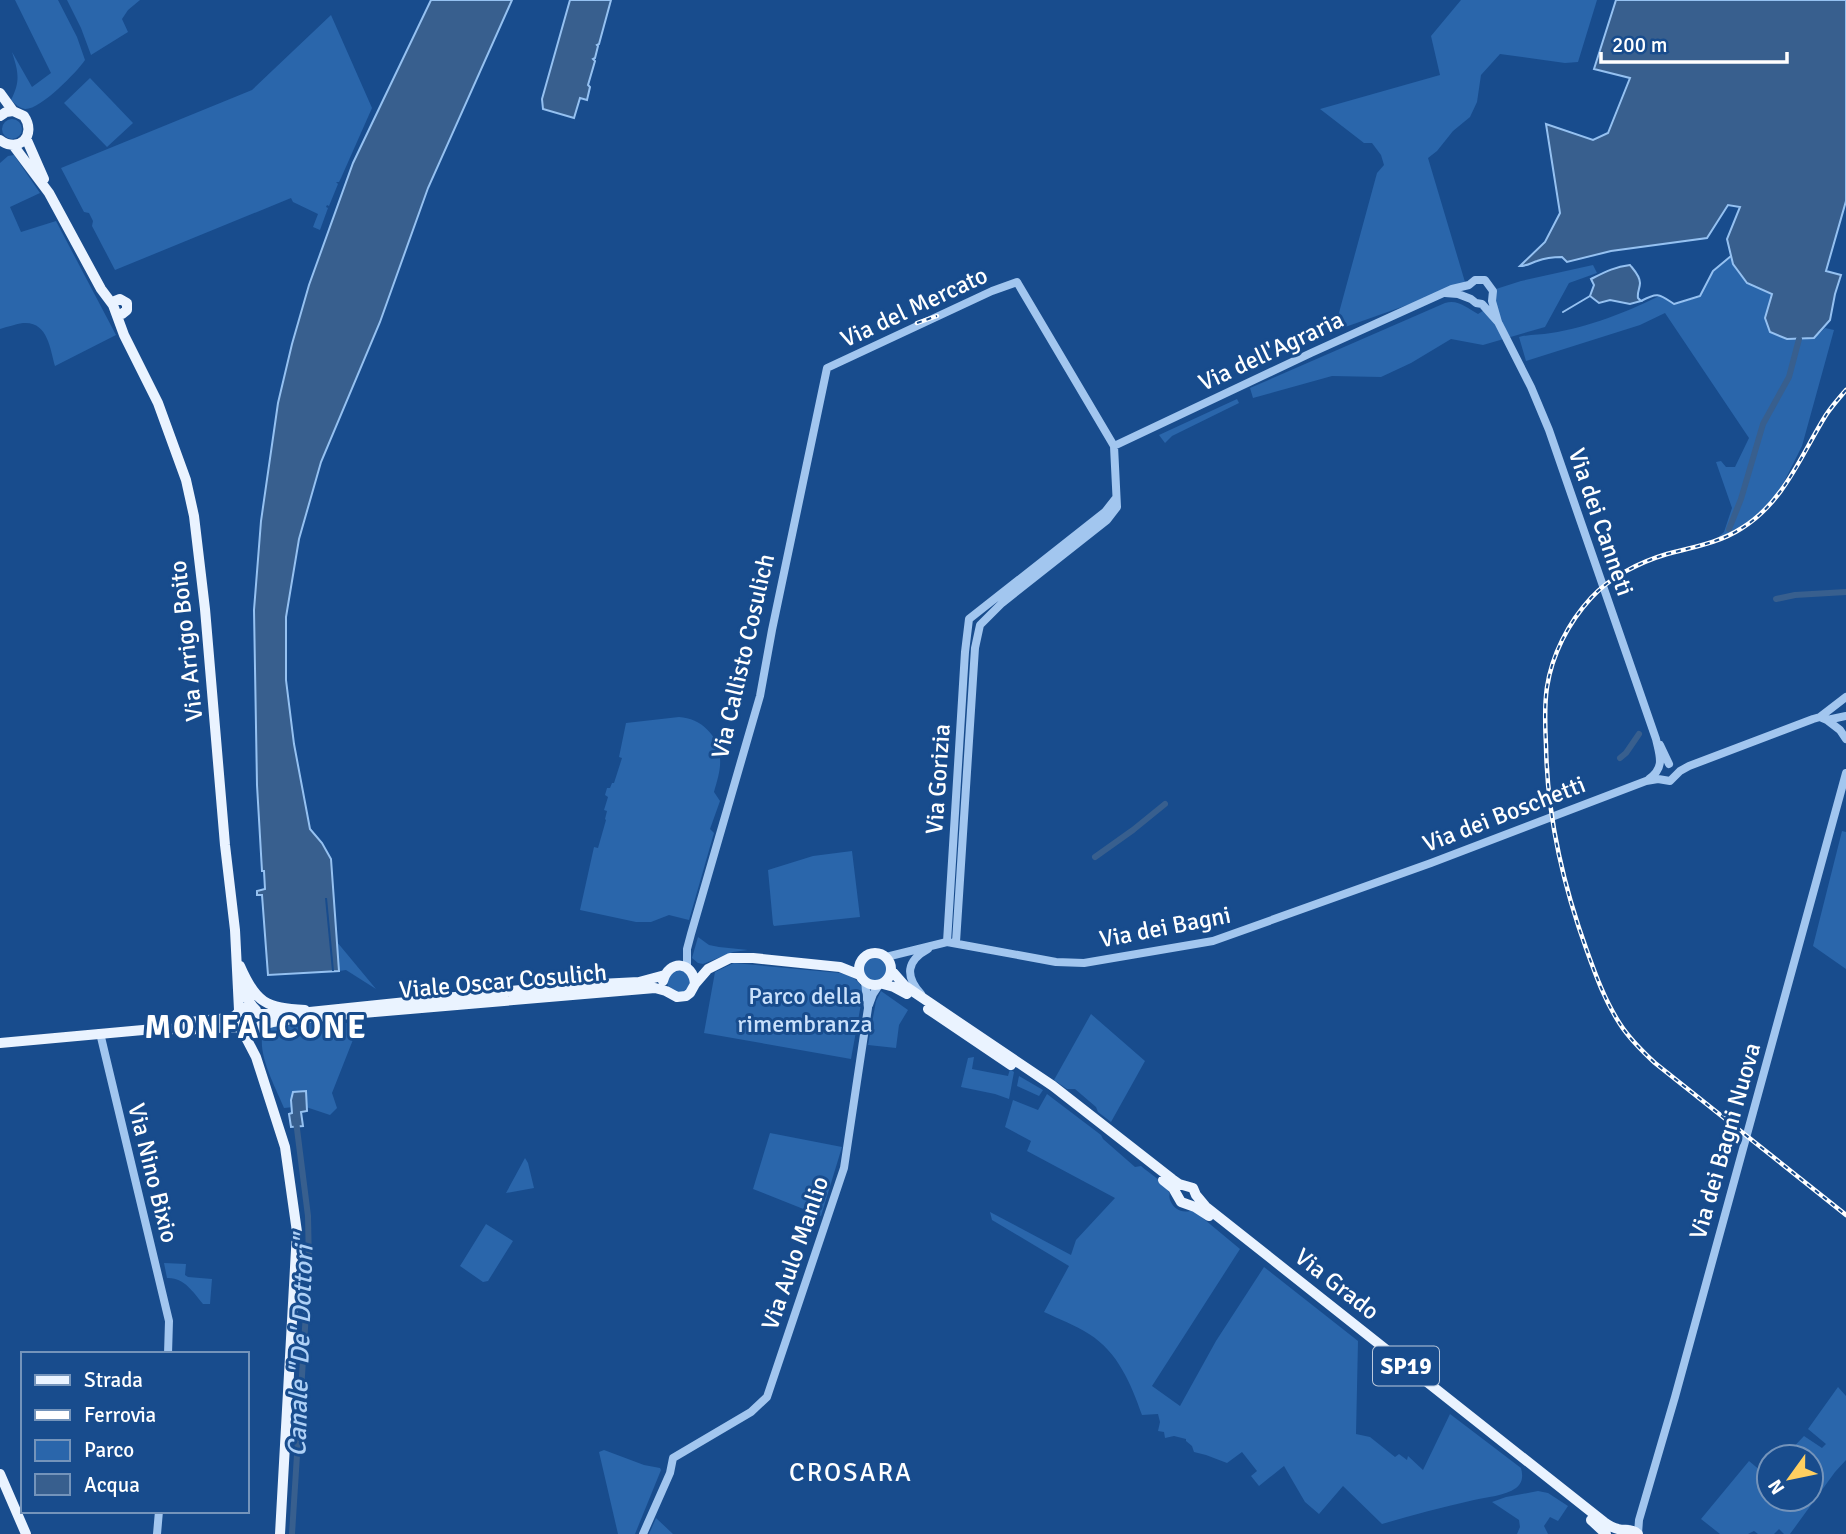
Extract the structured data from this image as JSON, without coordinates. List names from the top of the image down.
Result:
{
  "streets": {
    "main road": [
      "Via Arrigo Boito",
      "Via Callisto Cosulich",
      "Viale Oscar Cosulich",
      "Via Grado",
      "SP19"
    ],
    "street": [
      "Via del Mercato",
      "Via dell'Agraria",
      "Via dei Canneti",
      "Via Gorizia",
      "Via dei Boschetti",
      "Via dei Bagni",
      "Via dei Bagni Nuova",
      "Via Nino Bixio",
      "Via Aulo Manlio"
    ]
  },
  "crossings": [
    ["Via del Mercato", "Via dell'Agraria"],
    ["Via del Mercato", "Via Callisto Cosulich"],
    ["Via dell'Agraria", "Via dei Canneti"],
    ["Via dei Canneti", "Via dei Boschetti"],
    ["Via Arrigo Boito", "Viale Oscar Cosulich"],
    ["Via Callisto Cosulich", "Viale Oscar Cosulich"],
    ["Via Gorizia", "Via dei Bagni"],
    ["Via dei Boschetti", "Via dei Bagni"],
    ["Via dei Bagni Nuova", "Via Grado"],
    ["Via Aulo Manlio", "Via Grado"]
  ],
  "districts": ["MONFALCONE", "CROSARA"],
  "water": ["Canale \"De' Dottori\""],
  "parks": ["Parco della rimembranza"],
  "legend": [
    "Strada",
    "Ferrovia",
    "Parco",
    "Acqua"
  ],
  "scale_bar": "200 m",
  "north": "bottom left"
}
